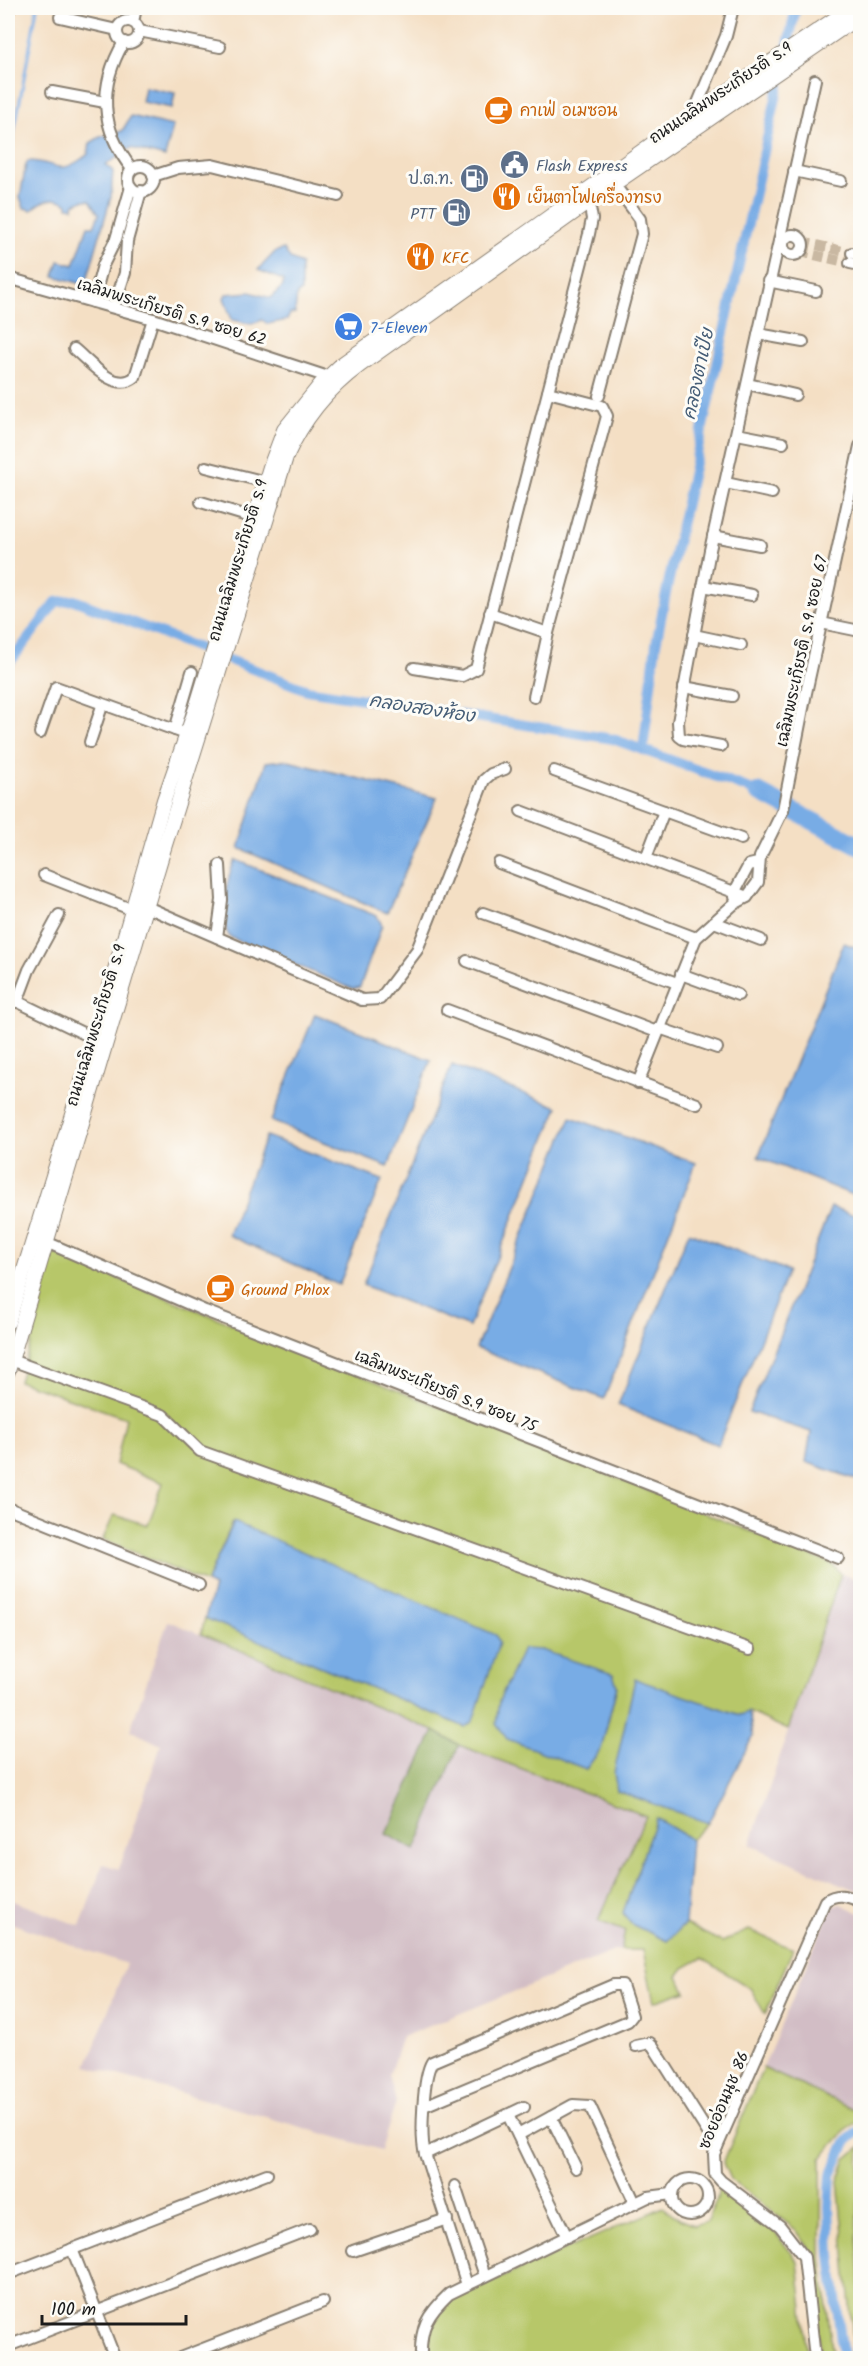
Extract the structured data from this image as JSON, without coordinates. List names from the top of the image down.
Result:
{
  "streets": {
    "main road": ["ถนนเฉลิมพระเกียรติ ร.9"],
    "street": [
      "เฉลิมพระเกียรติ ร.9 ซอย 62",
      "เฉลิมพระเกียรติ ร.9 ซอย 67",
      "เฉลิมพระเกียรติ ร.9 ซอย 75",
      "ซอยอ่อนนุช 86"
    ]
  },
  "crossings": [
    ["ถนนเฉลิมพระเกียรติ ร.9", "เฉลิมพระเกียรติ ร.9 ซอย 62"],
    ["ถนนเฉลิมพระเกียรติ ร.9", "เฉลิมพระเกียรติ ร.9 ซอย 75"]
  ],
  "water": ["คลองตาเปีย", "คลองสองห้อง"],
  "places": {
    "cafe": ["คาเฟ่ อเมซอน", "Ground Phlox"],
    "public building": ["Flash Express"],
    "fuel station": ["ป.ต.ท.", "PTT"],
    "restaurant": ["เย็นตาโฟเครื่องทรง", "KFC"],
    "supermarket": ["7-Eleven"]
  },
  "scale_bar": "100 m"
}
